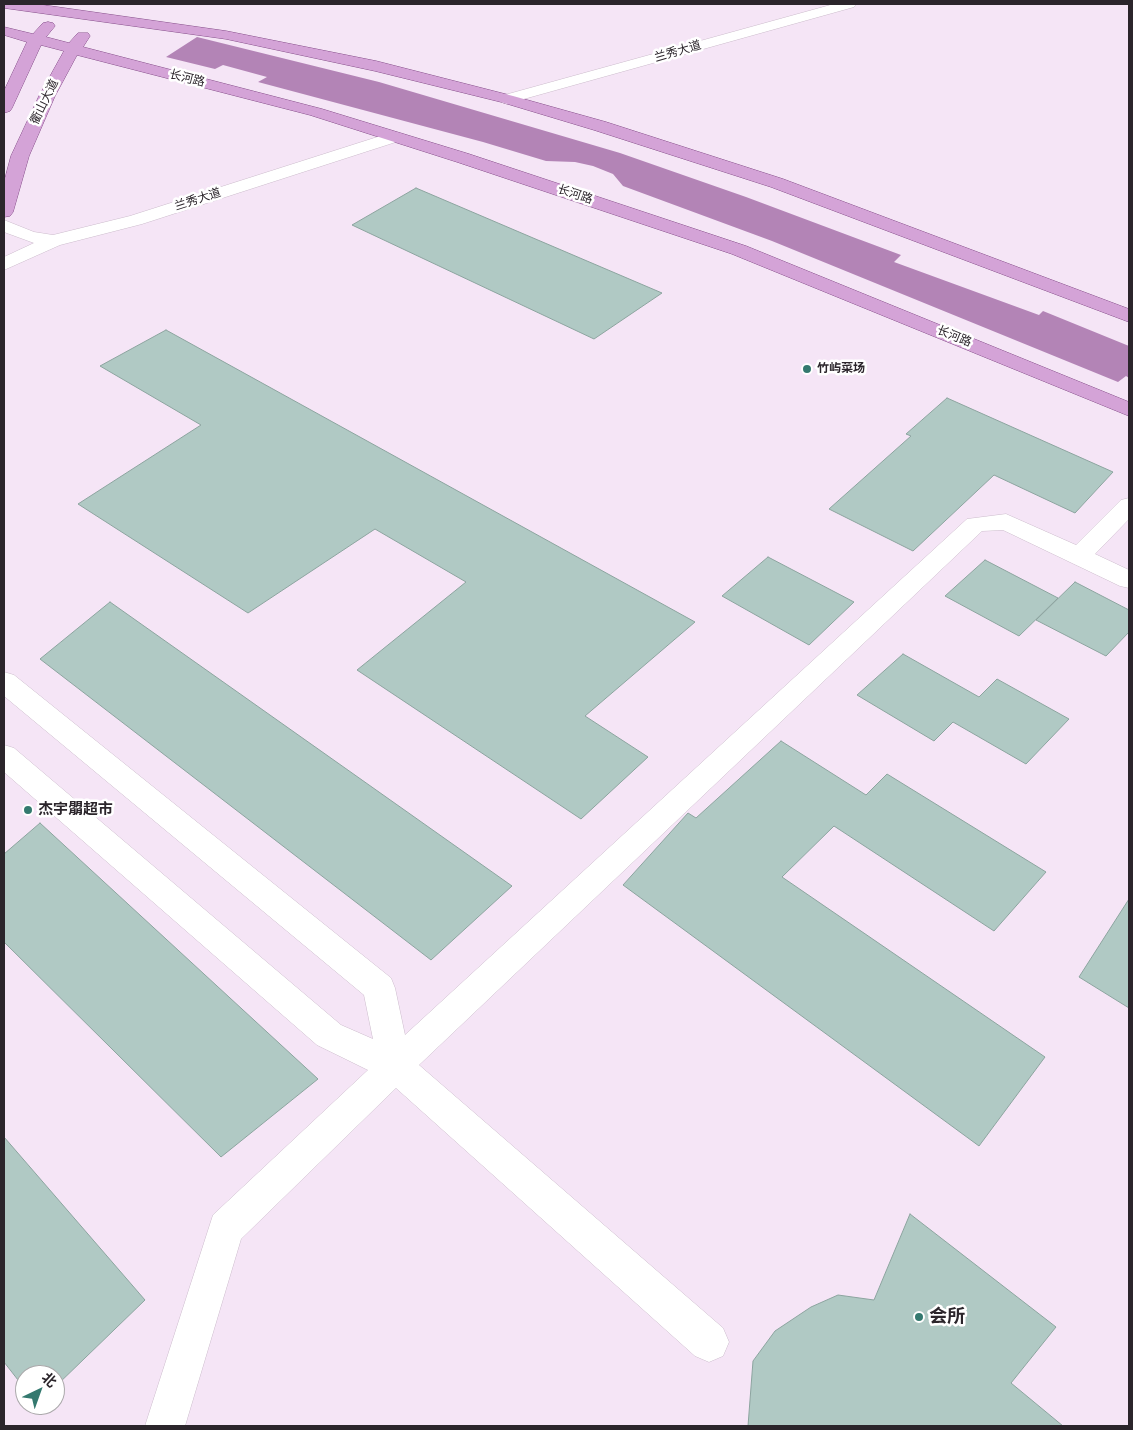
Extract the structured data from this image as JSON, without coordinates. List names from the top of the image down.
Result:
{
  "streets": {
    "main road": ["长河路", "衢山大道"],
    "street": ["兰秀大道"]
  },
  "crossings": [
    ["兰秀大道", "长河路"],
    ["长河路", "衢山大道"]
  ],
  "places": ["竹屿菜场", "杰宇朤超市", "会所"],
  "north": "top right"
}
